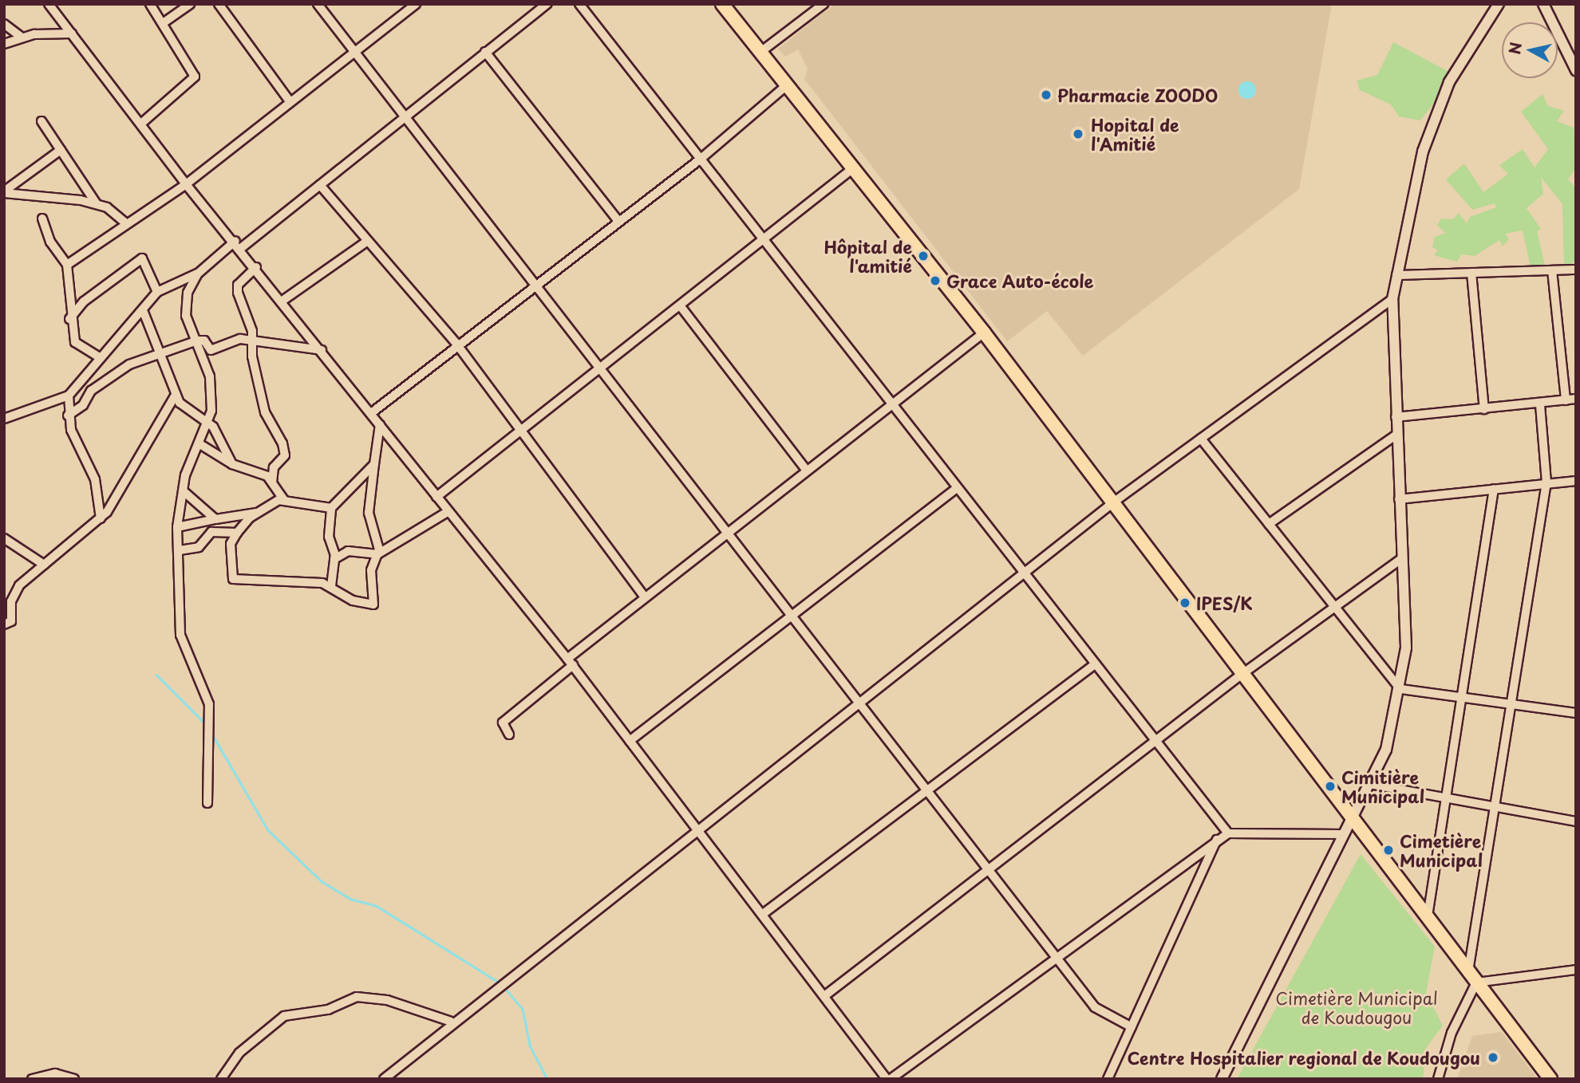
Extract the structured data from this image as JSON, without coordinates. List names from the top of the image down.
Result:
{
  "parks": ["Cimetière Municipal de Koudougou"],
  "places": [
    "Pharmacie ZOODO",
    "Hopital de l'Amitié",
    "Hôpital de l'amitié",
    "Grace Auto-école",
    "IPES/K",
    "Cimitière Municipal",
    "Cimetière Municipal",
    "Centre Hospitalier regional de Koudougou"
  ],
  "north": "left"
}
